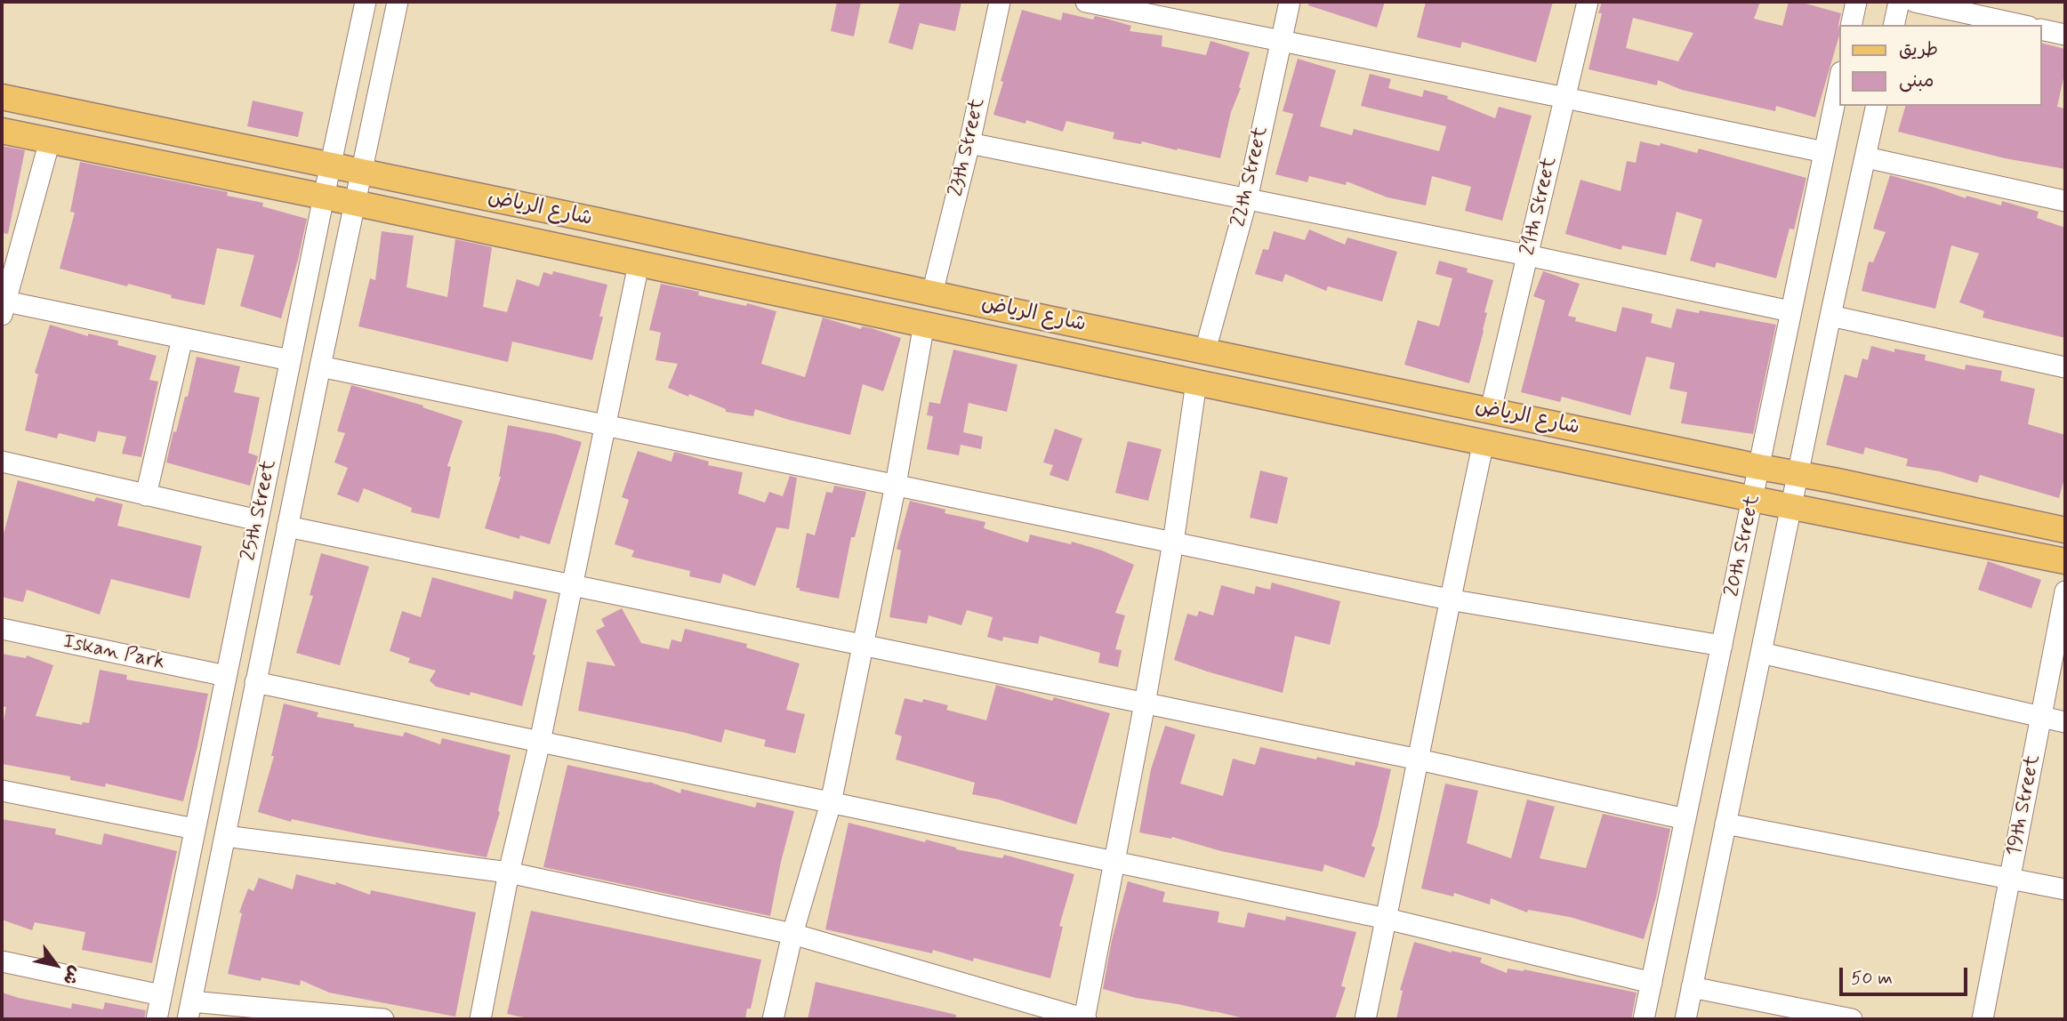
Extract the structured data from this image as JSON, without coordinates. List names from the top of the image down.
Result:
{
  "streets": {
    "main road": ["شارع الرياض"],
    "street": [
      "23th Street",
      "22th Street",
      "21th Street",
      "25th Street",
      "20th Street",
      "Iskan Park",
      "19th Street"
    ]
  },
  "crossings": [
    ["23th Street", "شارع الرياض"],
    ["22th Street", "شارع الرياض"],
    ["21th Street", "شارع الرياض"],
    ["شارع الرياض", "25th Street"],
    ["شارع الرياض", "20th Street"],
    ["25th Street", "Iskan Park"]
  ],
  "legend": ["طريق", "مبنى"],
  "scale_bar": "50 m",
  "north": "bottom right"
}
